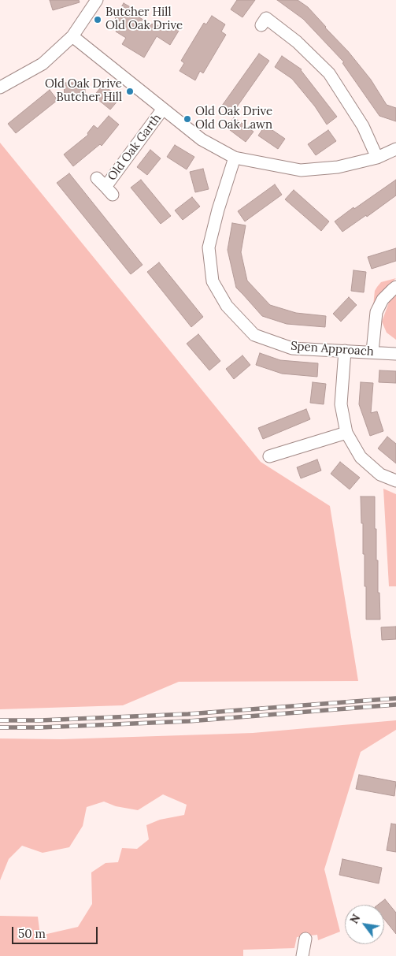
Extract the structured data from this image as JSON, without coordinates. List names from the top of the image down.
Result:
{
  "streets": {
    "street": ["Old Oak Garth", "Spen Approach"]
  },
  "places": ["Butcher Hill Old Oak Drive", "Old Oak Drive Butcher Hill", "Old Oak Drive Old Oak Lawn"],
  "scale_bar": "50 m",
  "north": "top left"
}
